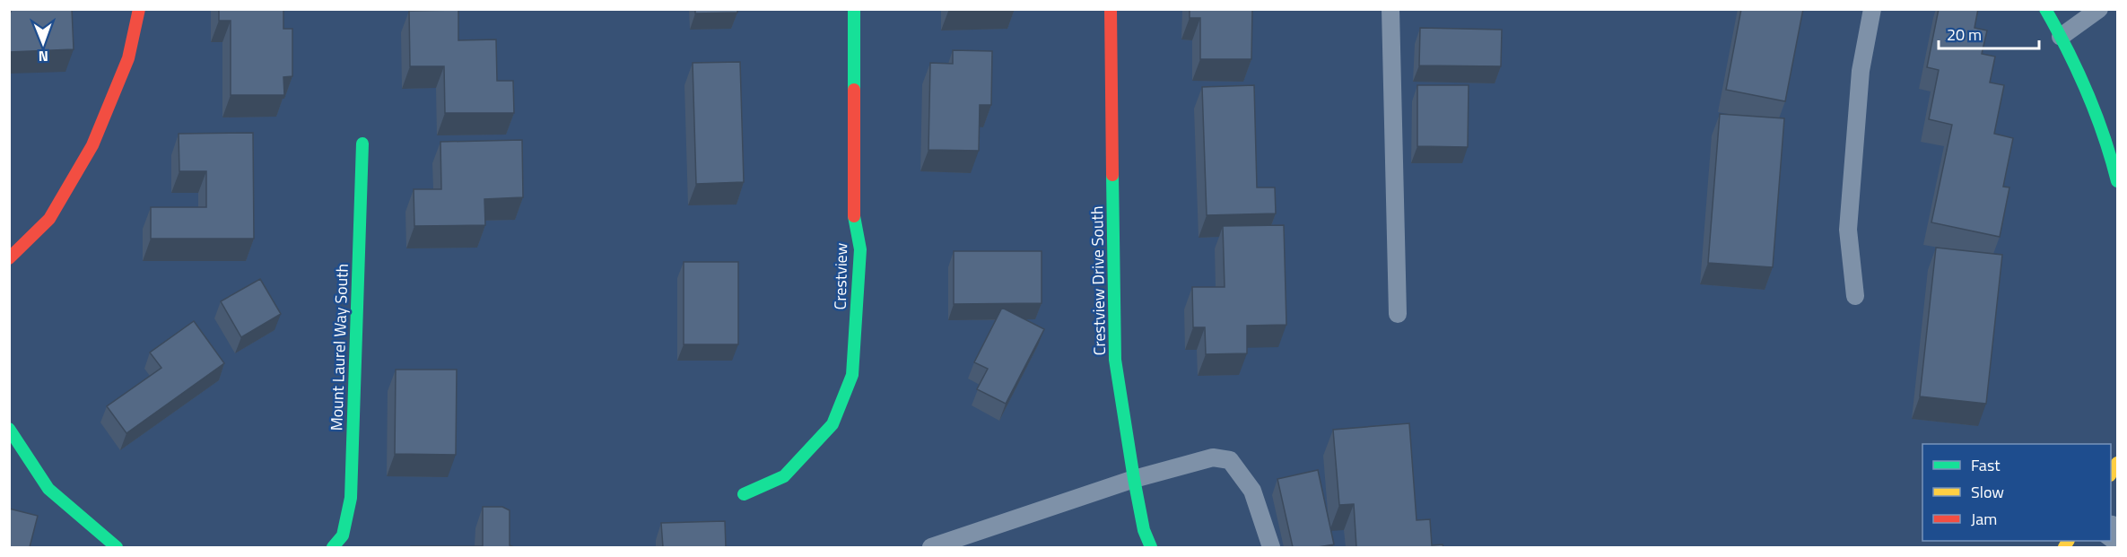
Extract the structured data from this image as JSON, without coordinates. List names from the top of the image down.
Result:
{
  "streets": {
    "street": ["Crestview", "Crestview Drive South", "Mount Laurel Way South"]
  },
  "legend": ["Fast", "Slow", "Jam"],
  "scale_bar": "20 m",
  "north": "bottom"
}
